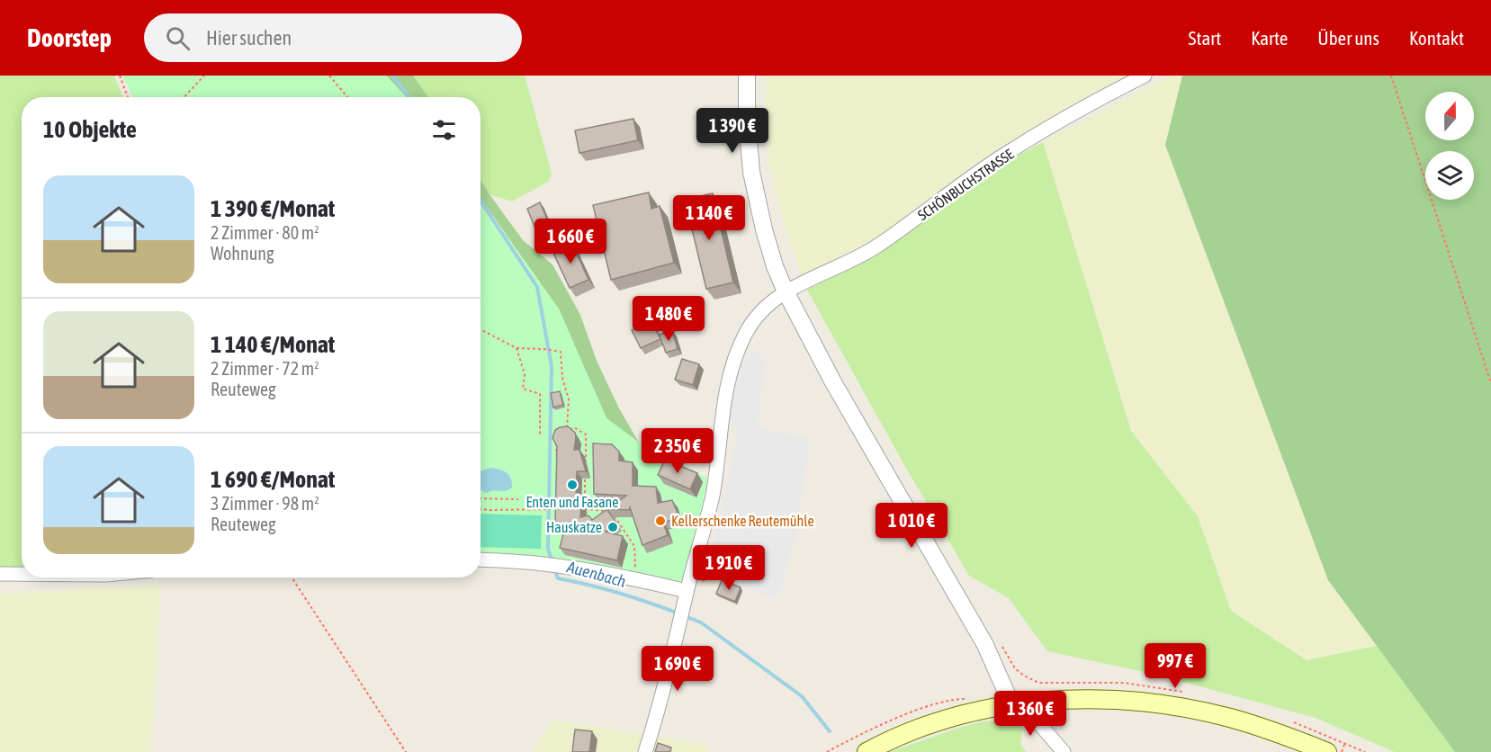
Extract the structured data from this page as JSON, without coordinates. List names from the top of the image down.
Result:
{
  "streets": {
    "street": ["SCHÖNBUCHSTRASSE"]
  },
  "water": ["Auenbach"],
  "places": ["Enten und Fasane", "Kellerschenke Reutemühle", "Hauskatze"],
  "north": "top",
  "page": {
    "header": "Doorstep",
    "search": "Hier suchen",
    "nav": [
      "Start",
      "Karte",
      "Über uns",
      "Kontakt"
    ],
    "heading": "10 Objekte",
    "price": [
      "1 390 €",
      "1 140 €",
      "1 660 €",
      "1 480 €",
      "2 350 €",
      "1 010 €",
      "1 910 €",
      "997 €",
      "1 690 €",
      "1 360 €"
    ],
    "list": [
      {
        "name": "1 390 €/Monat",
        "note": "2 Zimmer · 80 m² · Wohnung"
      },
      {
        "name": "1 140 €/Monat",
        "note": "2 Zimmer · 72 m² · Reuteweg"
      },
      {
        "name": "1 690 €/Monat",
        "note": "3 Zimmer · 98 m² · Reuteweg"
      }
    ]
  }
}
